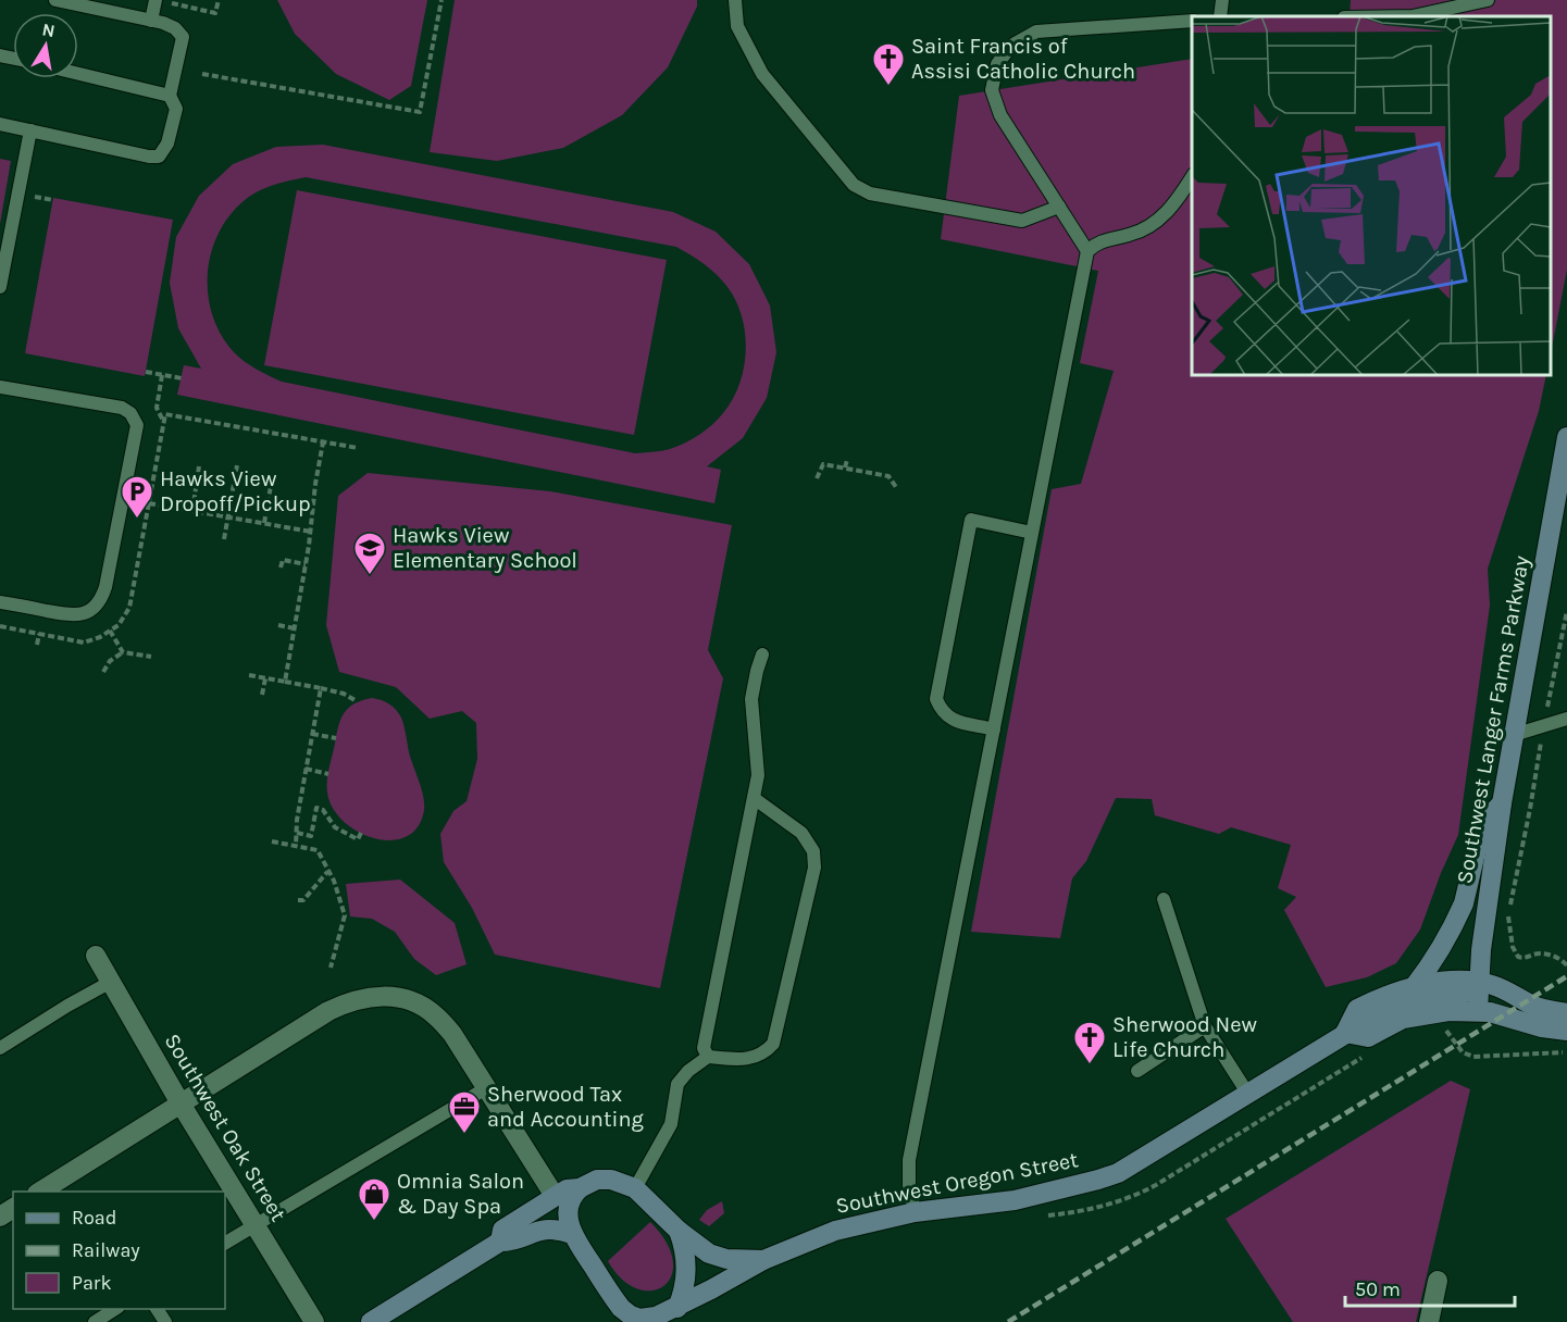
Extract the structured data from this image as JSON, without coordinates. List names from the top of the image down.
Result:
{
  "streets": {
    "main road": ["Southwest Langer Farms Parkway", "Southwest Oregon Street"],
    "street": ["Southwest Oak Street"]
  },
  "crossings": [
    ["Southwest Langer Farms Parkway", "Southwest Oregon Street"]
  ],
  "places": {
    "church": ["Saint Francis of Assisi Catholic Church", "Sherwood New Life Church"],
    "parking": ["Hawks View Dropoff/Pickup"],
    "school or university": ["Hawks View Elementary School"],
    "office": ["Sherwood Tax and Accounting"],
    "shop": ["Omnia Salon & Day Spa"]
  },
  "legend": ["Road", "Railway", "Park"],
  "scale_bar": "50 m",
  "north": "top"
}
